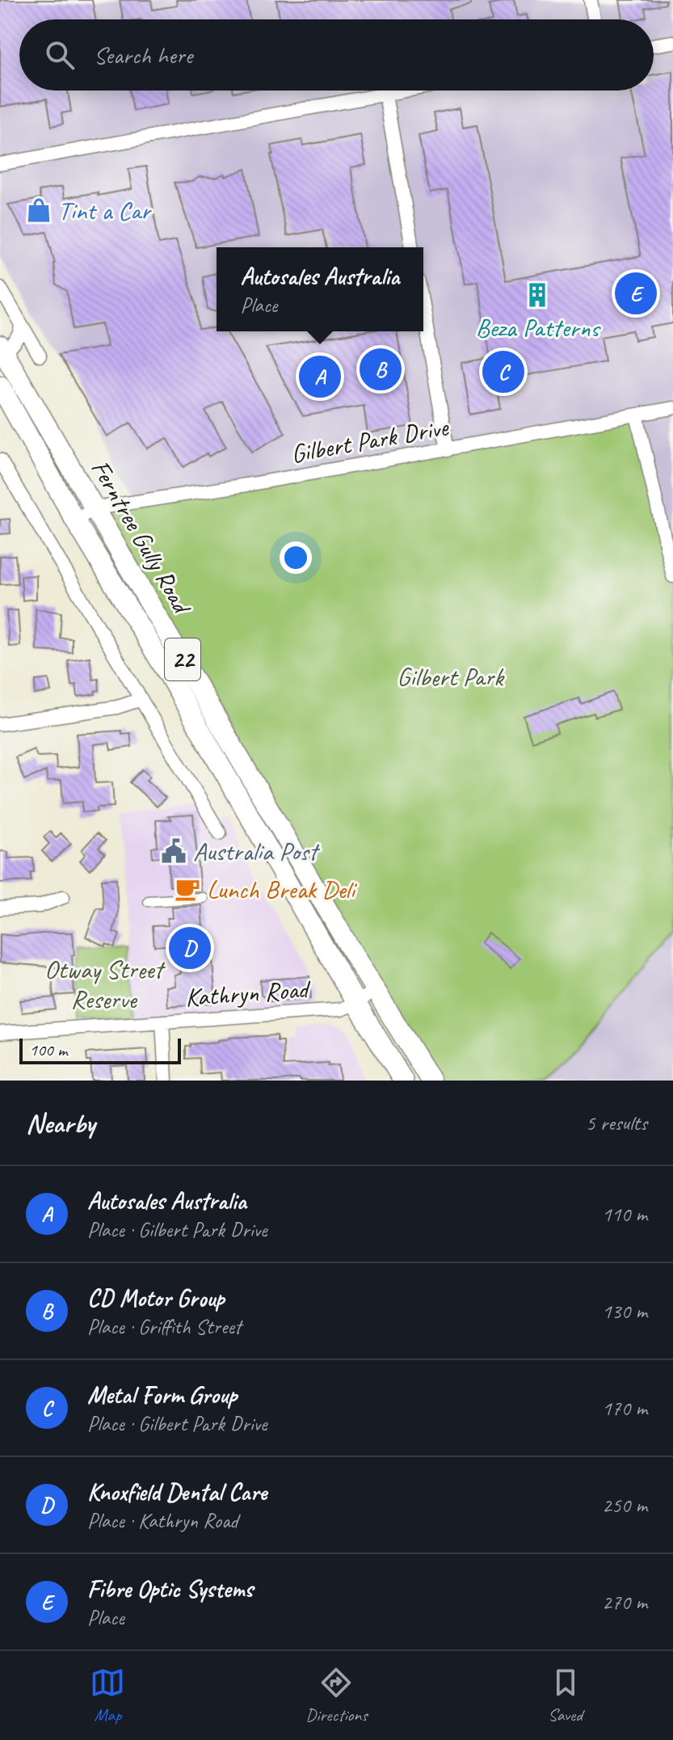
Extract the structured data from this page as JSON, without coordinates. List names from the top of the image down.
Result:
{
  "streets": {
    "main road": ["Ferntree Gully Road", "22"],
    "street": ["Gilbert Park Drive", "Kathryn Road"]
  },
  "crossings": [
    ["Gilbert Park Drive", "Ferntree Gully Road"],
    ["Ferntree Gully Road", "Kathryn Road"]
  ],
  "parks": ["Gilbert Park", "Otway Street Reserve"],
  "places": {
    "shop": ["Tint a Car"],
    "building": ["Beza Patterns"],
    "public building": ["Australia Post"],
    "cafe": ["Lunch Break Deli"]
  },
  "scale_bar": "100 m",
  "page": {
    "search": "Search here",
    "popup": ["Autosales Australia", "Place"],
    "pins": [
      "E",
      "B",
      "C",
      "A",
      "D"
    ],
    "scale": "100 m",
    "heading": ["Nearby", "5 results"],
    "list": [
      {
        "mark": "A",
        "name": "Autosales Australia",
        "note": "Place · Gilbert Park Drive",
        "value": "110 m"
      },
      {
        "mark": "B",
        "name": "CD Motor Group",
        "note": "Place · Griffith Street",
        "value": "130 m"
      },
      {
        "mark": "C",
        "name": "Metal Form Group",
        "note": "Place · Gilbert Park Drive",
        "value": "170 m"
      },
      {
        "mark": "D",
        "name": "Knoxfield Dental Care",
        "note": "Place · Kathryn Road",
        "value": "250 m"
      },
      {
        "mark": "E",
        "name": "Fibre Optic Systems",
        "note": "Place",
        "value": "270 m"
      }
    ],
    "nav": ["Map", "Directions", "Saved"]
  }
}
